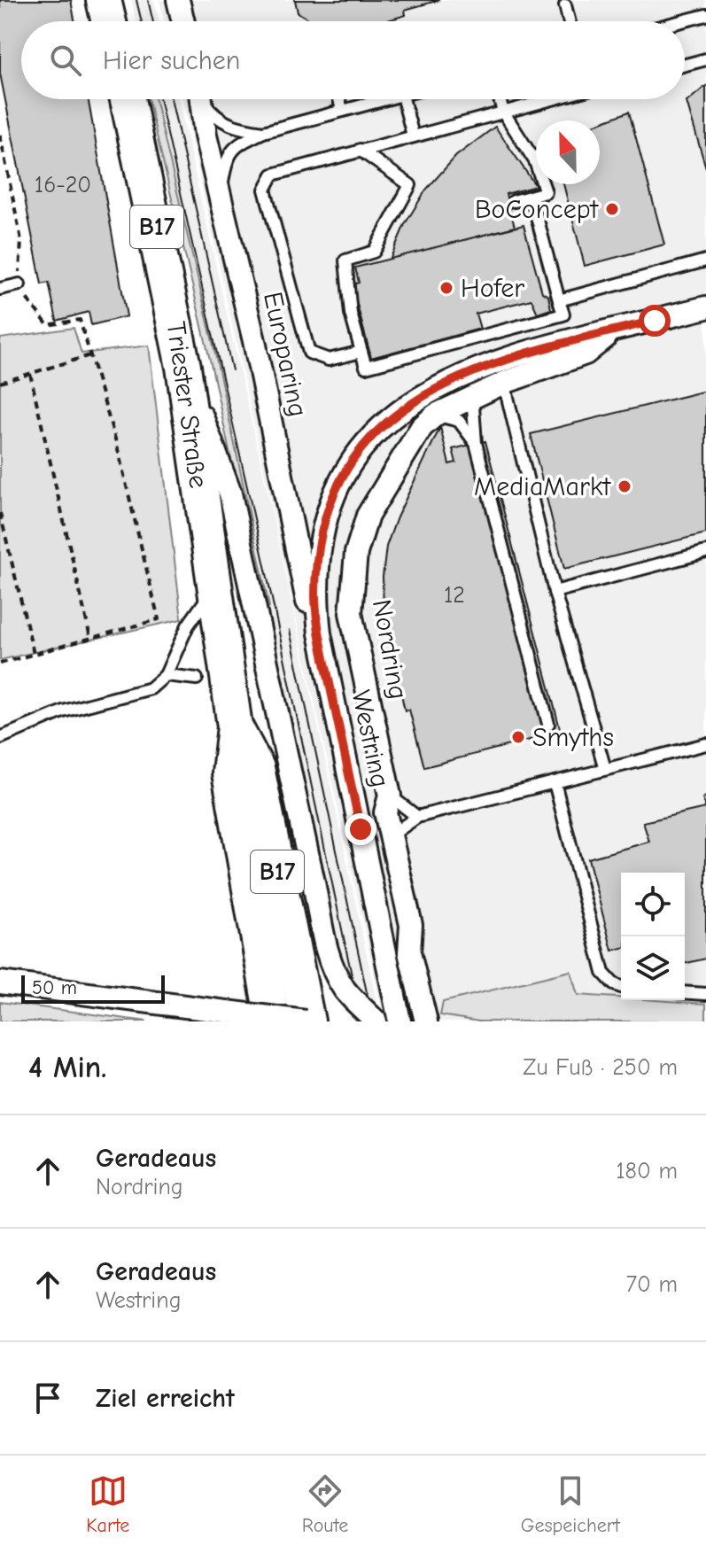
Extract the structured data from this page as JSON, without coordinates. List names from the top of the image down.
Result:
{
  "streets": {
    "main road": ["B17", "Triester Straße"],
    "street": ["Europaring", "Nordring", "Westring"]
  },
  "crossings": [
    ["Europaring", "Nordring"],
    ["Europaring", "Westring"],
    ["Nordring", "Westring"]
  ],
  "places": [
    "BoConcept",
    "Hofer",
    "MediaMarkt",
    "Smyths"
  ],
  "house_numbers": ["16-20", "12"],
  "scale_bar": "50 m",
  "north": "top",
  "page": {
    "search": "Hier suchen",
    "scale": "50 m",
    "heading": ["4 Min.", "Zu Fuß · 250 m"],
    "list": [
      ["Geradeaus", "Nordring", "180 m"],
      ["Geradeaus", "Westring", "70 m"],
      "Ziel erreicht"
    ],
    "nav": ["Karte", "Route", "Gespeichert"]
  }
}
